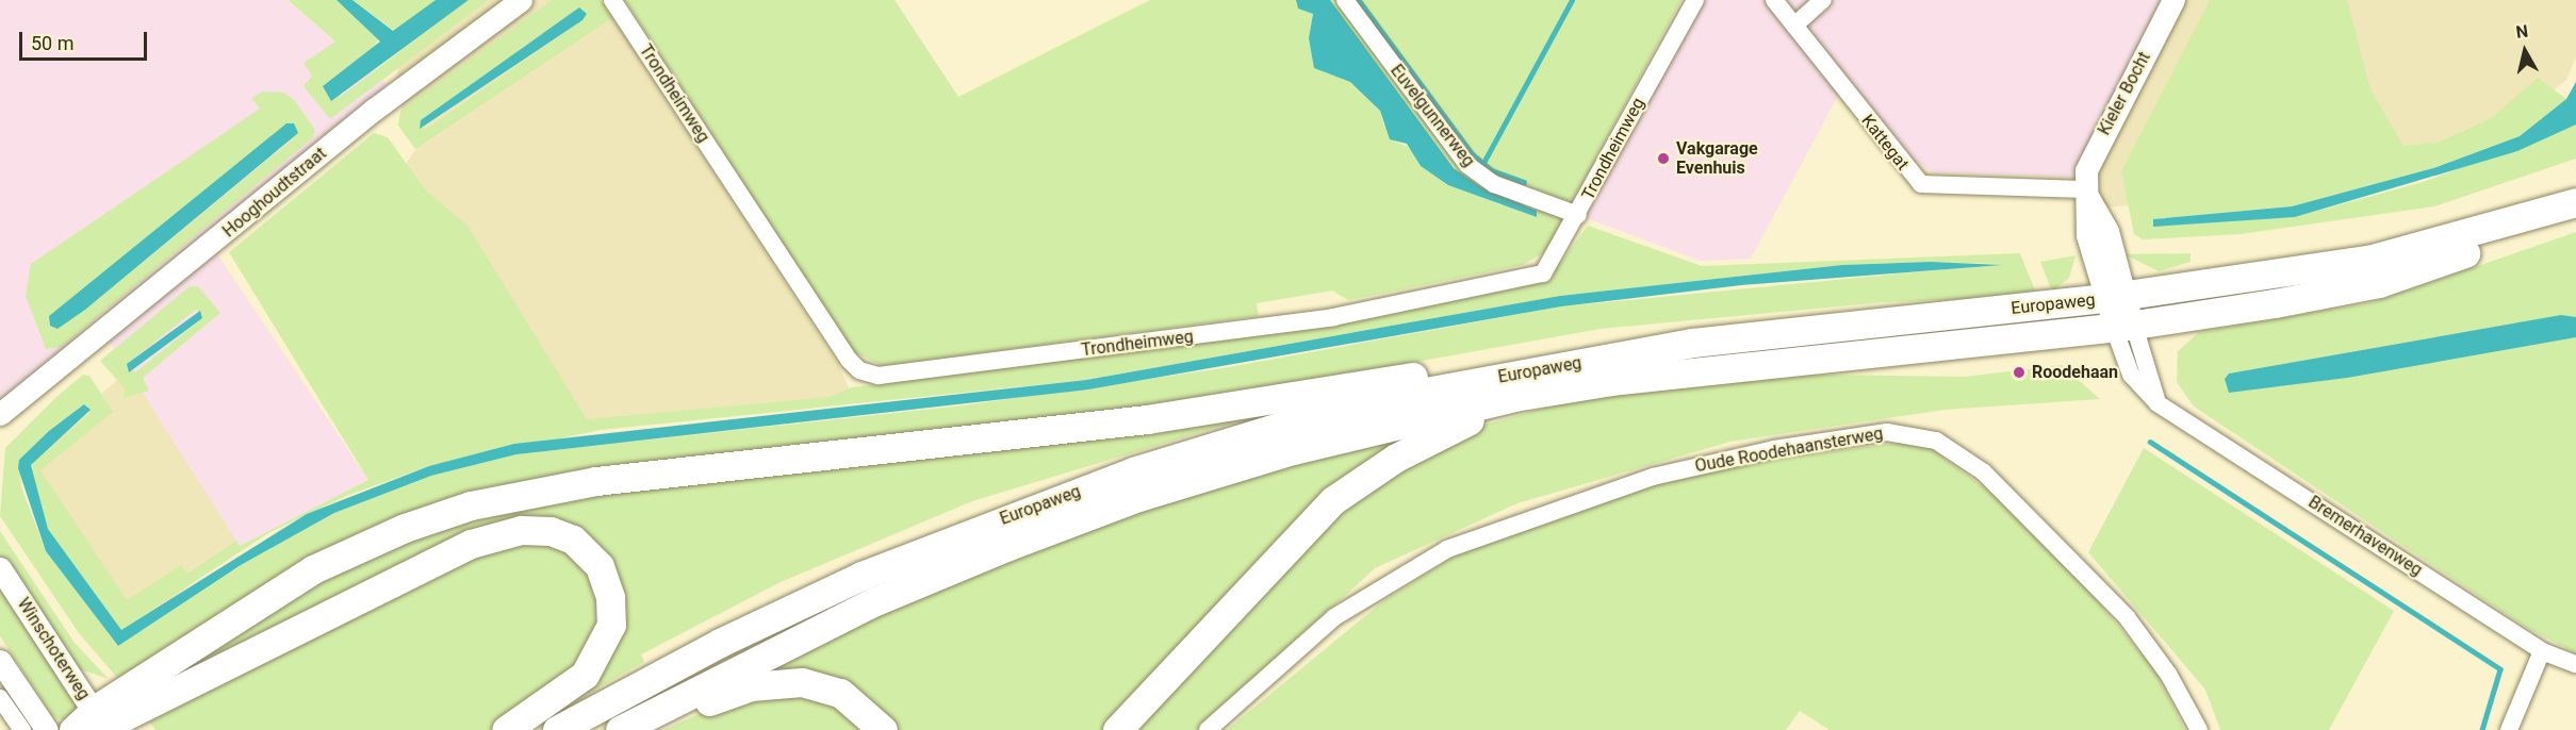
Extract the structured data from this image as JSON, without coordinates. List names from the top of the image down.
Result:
{
  "streets": {
    "highway": ["Europaweg"],
    "street": [
      "Trondheimweg",
      "Kieler Bocht",
      "Euvelgunnerweg",
      "Kattegat",
      "Hooghoudtstraat",
      "Oude Roodehaansterweg",
      "Bremerhavenweg",
      "Winschoterweg"
    ]
  },
  "crossings": [
    ["Trondheimweg", "Euvelgunnerweg"],
    ["Kieler Bocht", "Kattegat"],
    ["Kieler Bocht", "Europaweg"],
    ["Kieler Bocht", "Bremerhavenweg"],
    ["Europaweg", "Bremerhavenweg"]
  ],
  "places": ["Vakgarage Evenhuis", "Roodehaan"],
  "scale_bar": "50 m",
  "north": "top"
}
